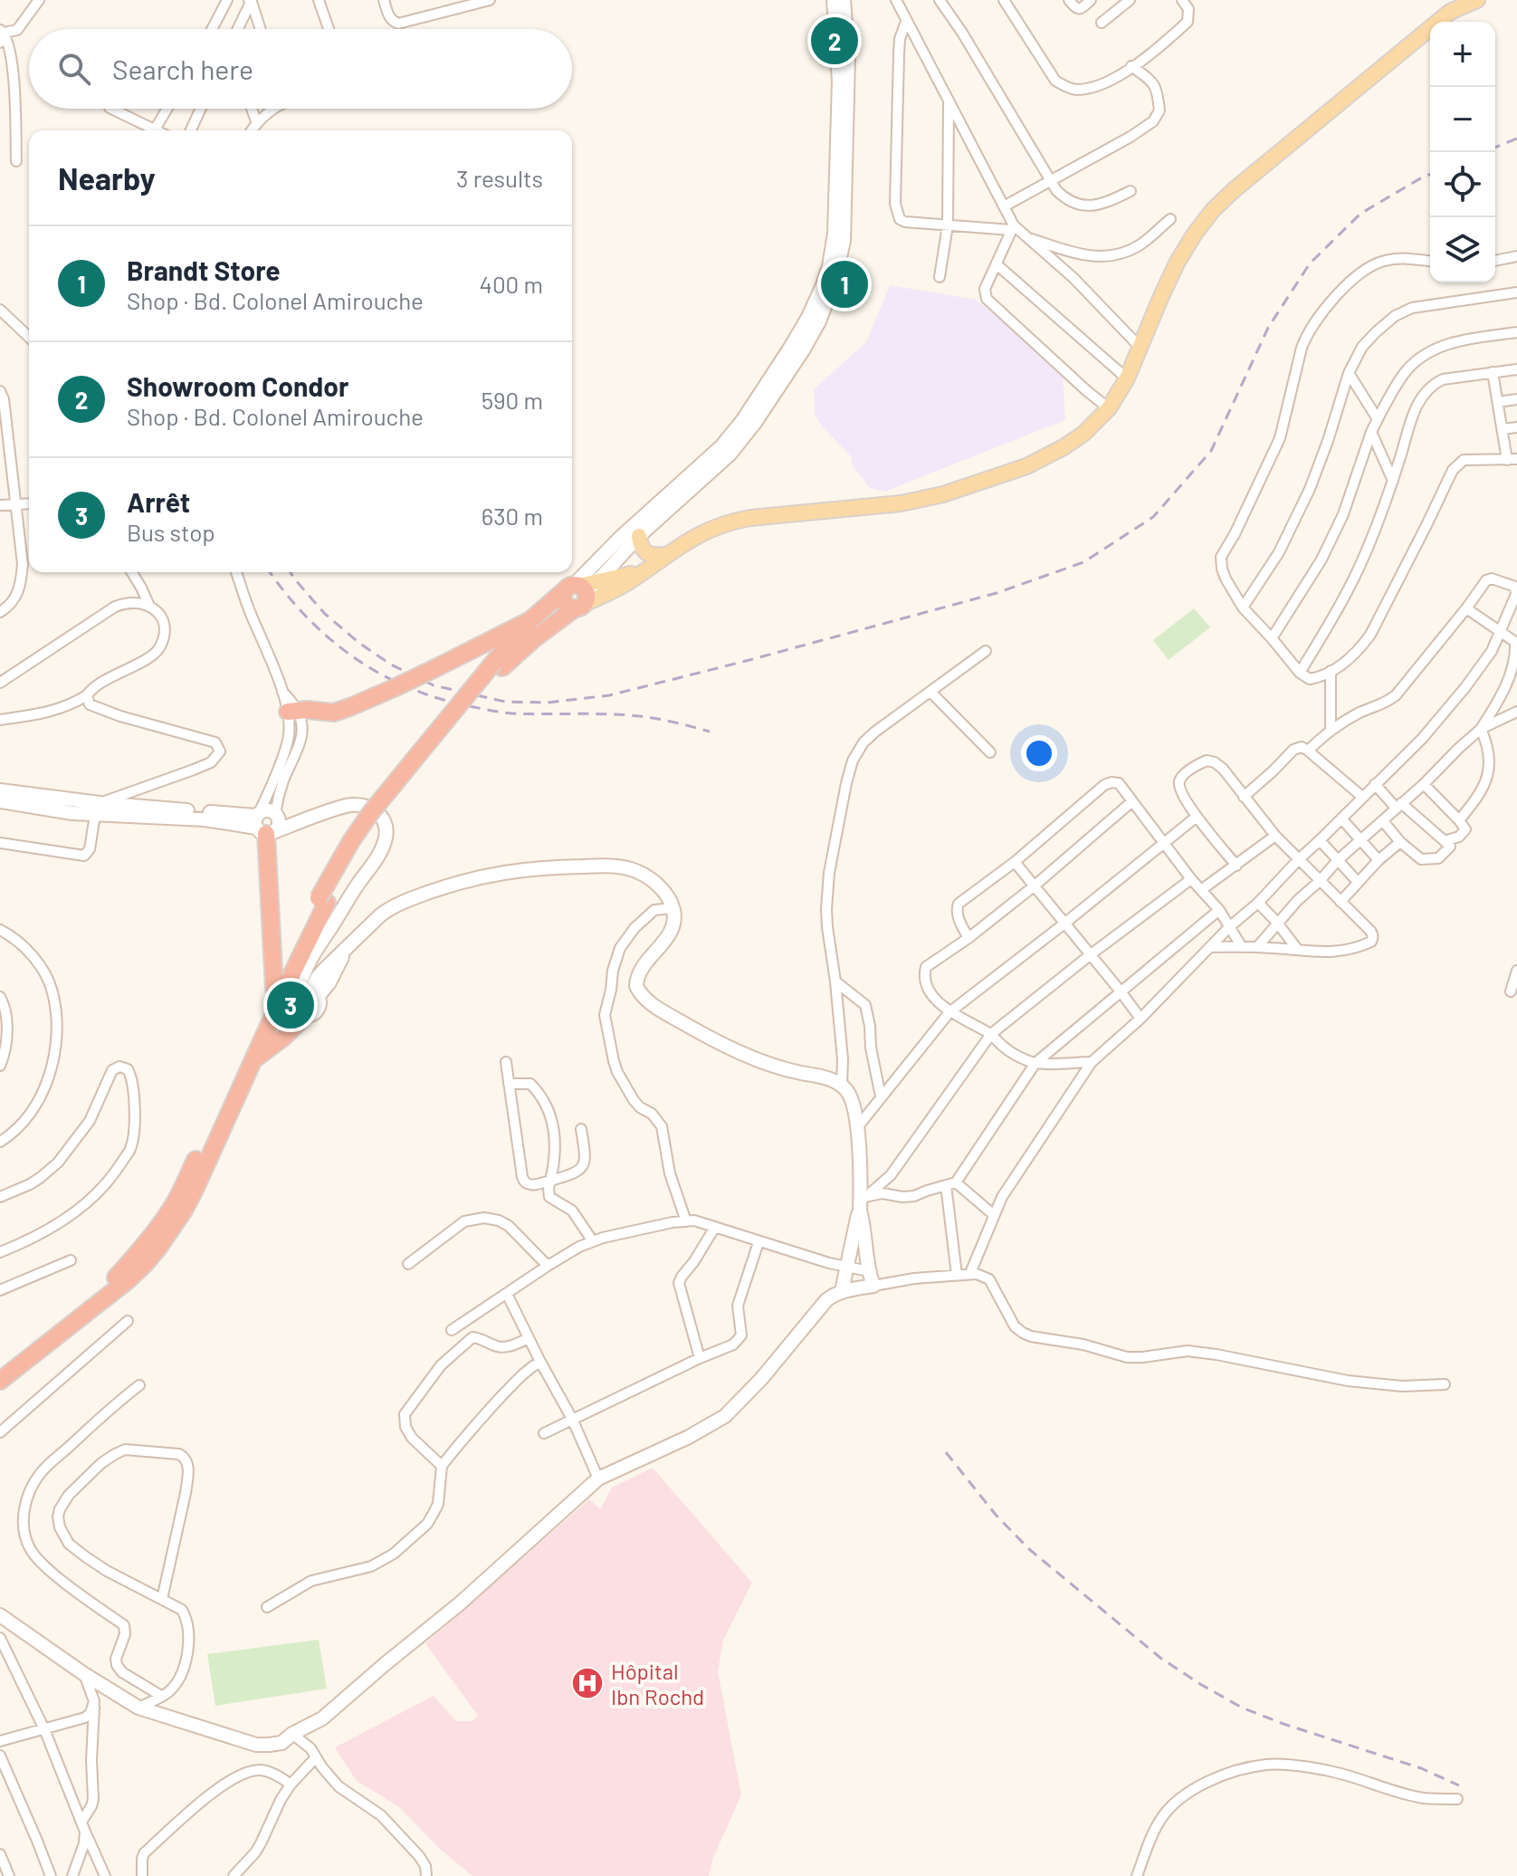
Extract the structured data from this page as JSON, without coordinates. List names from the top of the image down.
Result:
{
  "places": {
    "hospital": ["Hôpital Ibn Rochd"]
  },
  "page": {
    "pins": ["2", "1", "3"],
    "map_buttons": ["+", "−"],
    "search": "Search here",
    "heading": ["Nearby", "3 results"],
    "list": [
      {
        "mark": "1",
        "name": "Brandt Store",
        "note": "Shop · Bd. Colonel Amirouche",
        "value": "400 m"
      },
      {
        "mark": "2",
        "name": "Showroom Condor",
        "note": "Shop · Bd. Colonel Amirouche",
        "value": "590 m"
      },
      {
        "mark": "3",
        "name": "Arrêt",
        "note": "Bus stop",
        "value": "630 m"
      }
    ]
  }
}
